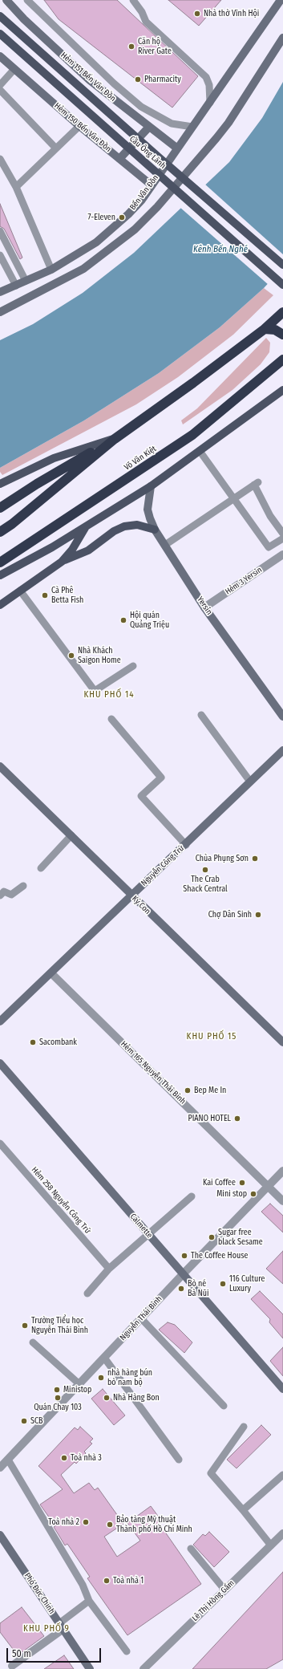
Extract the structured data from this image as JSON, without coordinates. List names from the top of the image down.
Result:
{
  "streets": {
    "highway": ["Võ Văn Kiệt"],
    "main road": [
      "Hẻm 151 Bến Vân Đồn",
      "Hẻm 150 Bến Vân Đồn",
      "Cầu Ông Lãnh",
      "Bến Vân Đồn",
      "Yersin",
      "Nguyễn Công Trứ",
      "Ký Con",
      "Calmette",
      "Phó Đức Chính"
    ],
    "street": [
      "Hẻm 3 Yersin",
      "Hẻm 165 Nguyễn Thái Bình",
      "Nguyễn Thái Bình",
      "Lê Thị Hồng Gấm"
    ],
    "lane": ["Hẻm 258 Nguyễn Công Trứ"]
  },
  "crossings": [
    ["Hẻm 151 Bến Vân Đồn", "Bến Vân Đồn"],
    ["Hẻm 150 Bến Vân Đồn", "Bến Vân Đồn"],
    ["Hẻm 3 Yersin", "Yersin"],
    ["Nguyễn Công Trứ", "Ký Con"],
    ["Nguyễn Công Trứ", "Hẻm 165 Nguyễn Thái Bình"],
    ["Hẻm 165 Nguyễn Thái Bình", "Nguyễn Thái Bình"],
    ["Calmette", "Nguyễn Thái Bình"]
  ],
  "districts": ["KHU PHỐ 14", "KHU PHỐ 15", "KHU PHỐ 9"],
  "water": ["Kênh Bến Nghé"],
  "places": [
    "Nhà thờ Vĩnh Hội",
    "Căn hộ River Gate",
    "Pharmacity",
    "7-Eleven",
    "Cà Phê Betta Fish",
    "Hội quán Quảng Triệu",
    "Nhà Khách Saigon Home",
    "Chùa Phụng Sơn",
    "The Crab Shack Central",
    "Chợ Dân Sinh",
    "Sacombank",
    "Bep Me In",
    "PIANO HOTEL",
    "Kai Coffee",
    "Mini stop",
    "Sugar free black Sesame",
    "The Coffee House",
    "116 Culture Luxury",
    "Bò né Bà Nũi",
    "Trường Tiểu học Nguyễn Thái Bình",
    "nhà hàng bún bò nam bộ",
    "Ministop",
    "Quán Chay 103",
    "Nhà Hàng Bon",
    "SCB",
    "Toà nhà 3",
    "Toà nhà 2",
    "Bảo tàng Mỹ thuật Thành phố Hồ Chí Minh",
    "Toà nhà 1"
  ],
  "scale_bar": "50 m"
}
